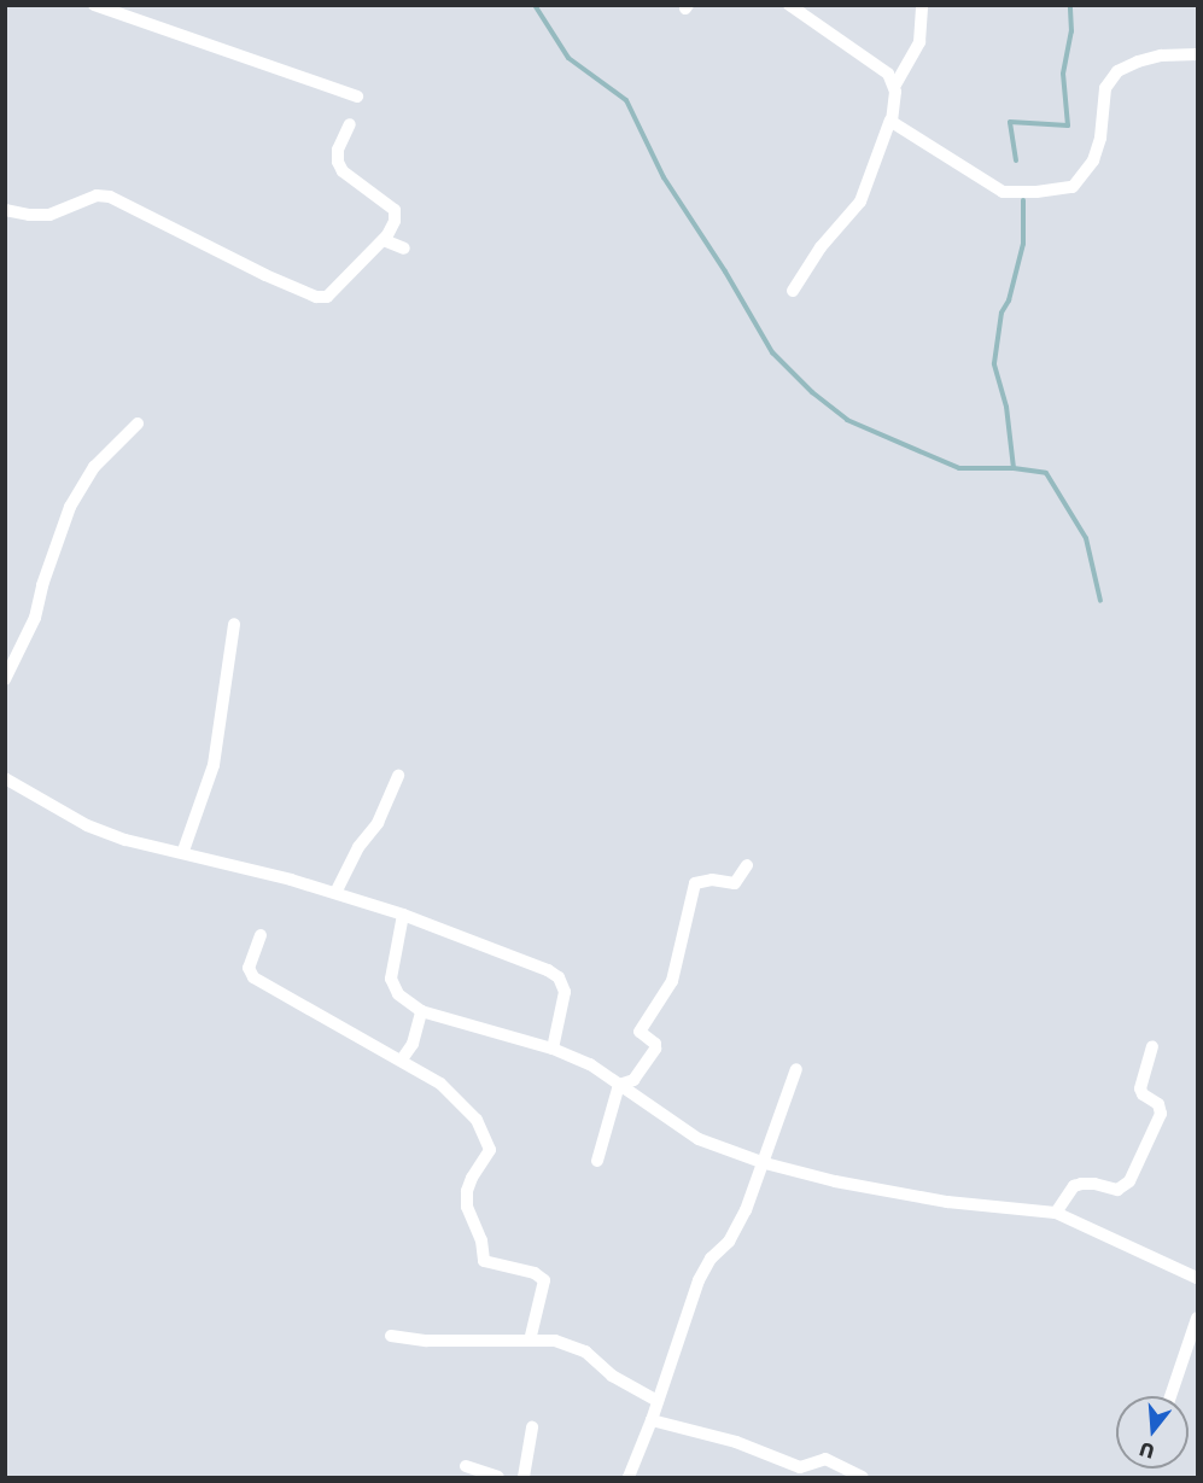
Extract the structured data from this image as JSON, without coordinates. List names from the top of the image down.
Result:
{
  "north": "bottom"
}
